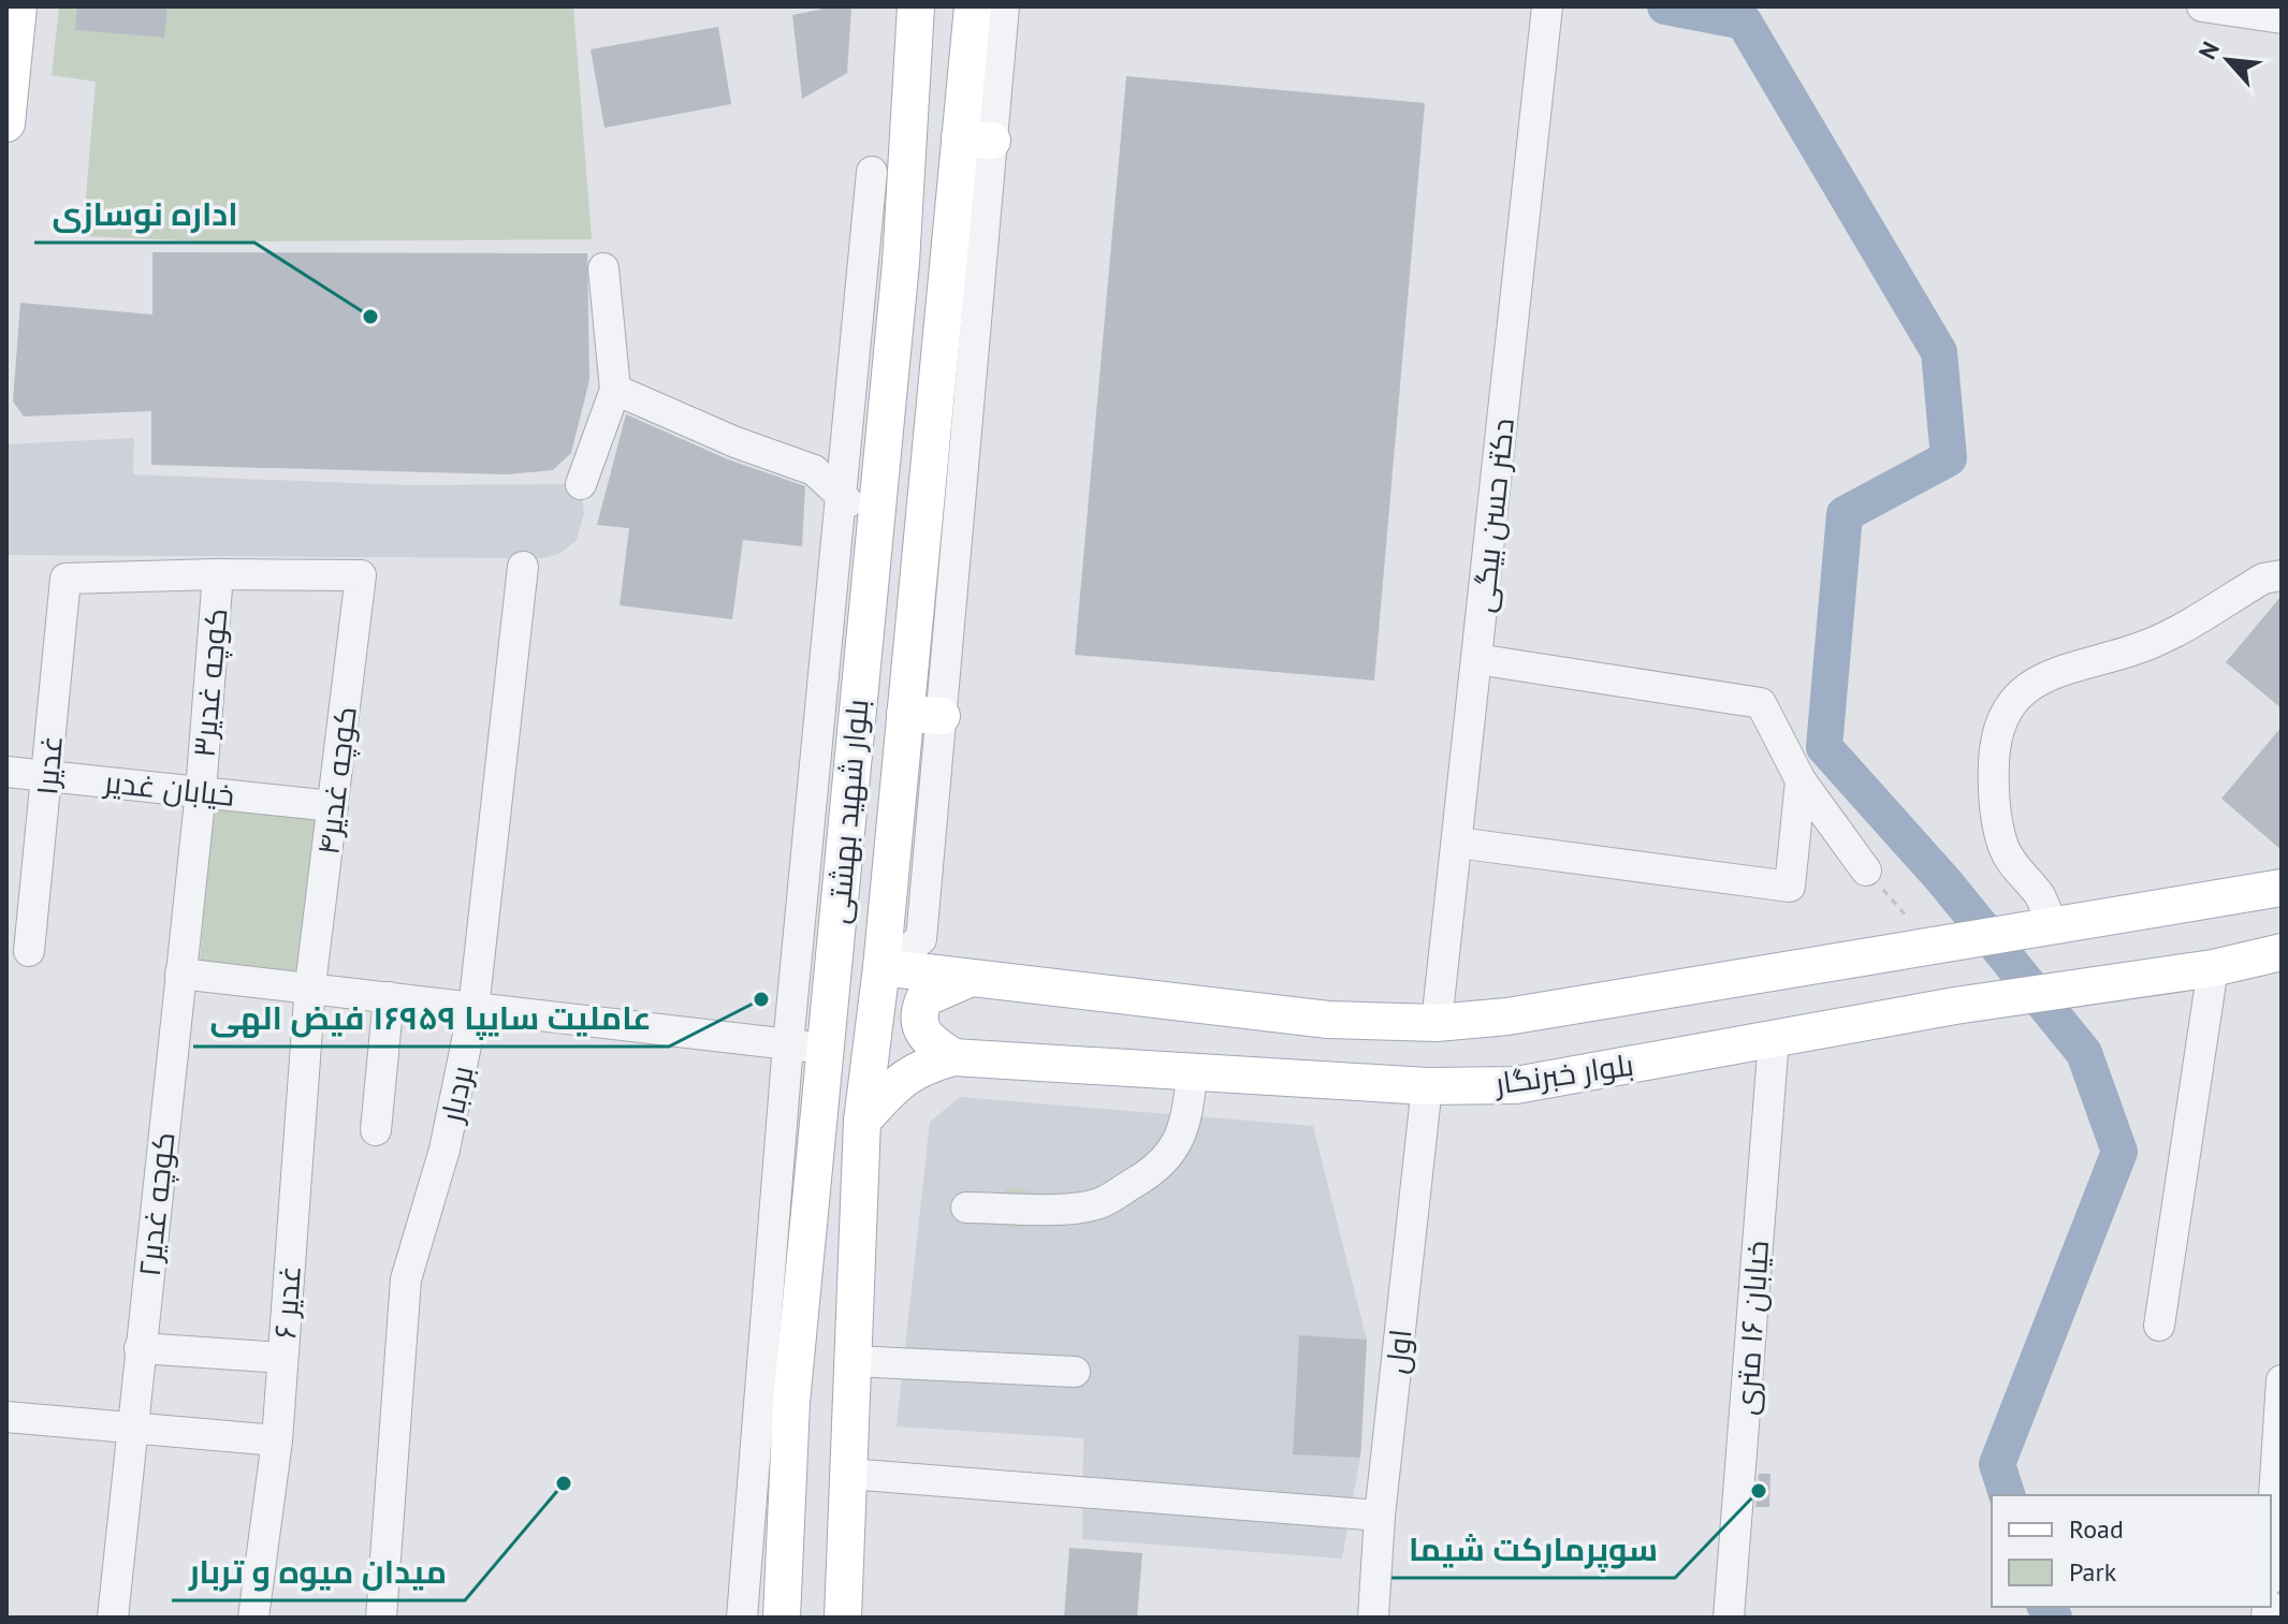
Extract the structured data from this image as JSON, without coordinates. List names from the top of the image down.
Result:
{
  "streets": {
    "main road": ["بلوار شهید بهشتی", "بلوار خبرنگار"],
    "street": [
      "دکتر حسن بیگی",
      "کوچه غدیر۳",
      "غدیر۱",
      "کوچه غدیر۴",
      "خیابان غدیر",
      "بردبار",
      "کوچه غدیر۲",
      "غدیر ۶",
      "خیابان ۱۶ متری",
      "اول"
    ]
  },
  "crossings": [
    ["کوچه غدیر۳", "غدیر۱"],
    ["کوچه غدیر۳", "کوچه غدیر۴"],
    ["کوچه غدیر۳", "خیابان غدیر"],
    ["کوچه غدیر۳", "کوچه غدیر۲"],
    ["غدیر۱", "کوچه غدیر۴"],
    ["غدیر۱", "خیابان غدیر"],
    ["کوچه غدیر۴", "خیابان غدیر"],
    ["کوچه غدیر۴", "غدیر ۶"],
    ["خیابان غدیر", "کوچه غدیر۲"],
    ["بلوار شهید بهشتی", "بلوار خبرنگار"],
    ["بلوار خبرنگار", "خیابان ۱۶ متری"],
    ["بلوار خبرنگار", "اول"]
  ],
  "places": [
    "اداره نوسازی",
    "عاملیت سایپا ۱۶۹۵۹ فیض الهی",
    "میدان میوه و تربار",
    "سوپرمارکت شیما"
  ],
  "legend": ["Road", "Park"],
  "north": "top left"
}
